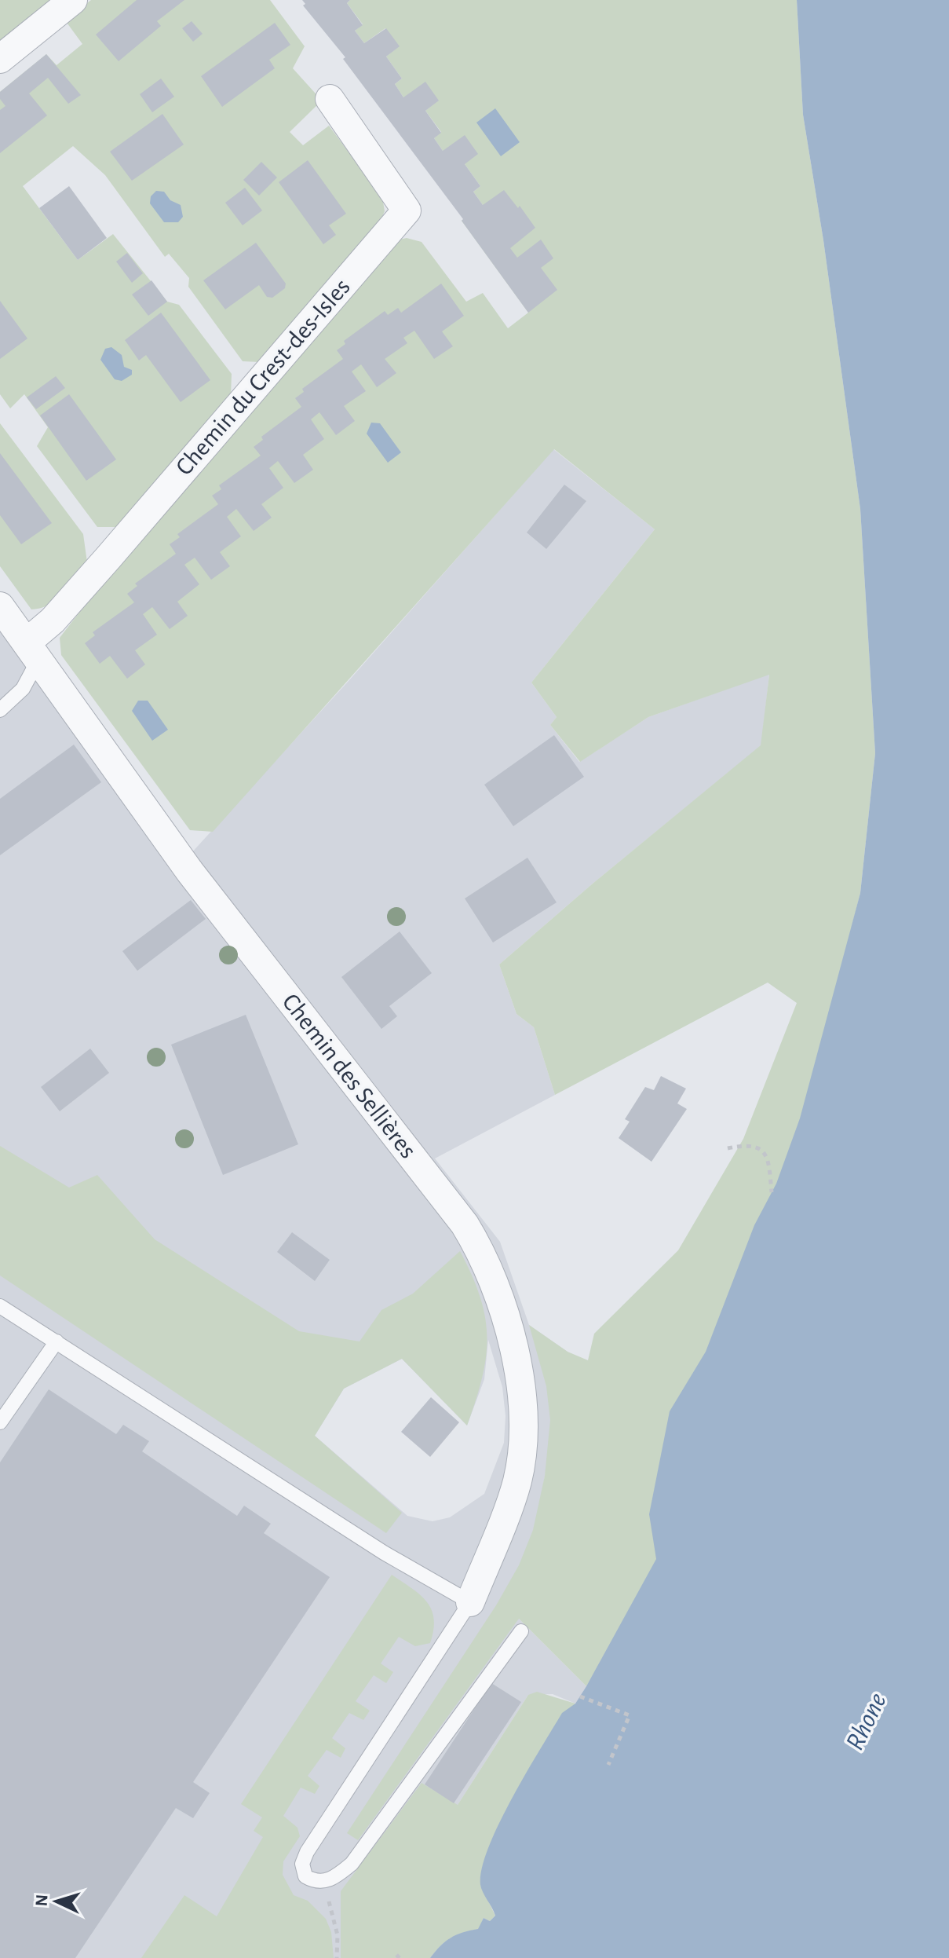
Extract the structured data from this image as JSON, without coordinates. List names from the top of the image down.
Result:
{
  "streets": {
    "street": ["Chemin du Crest-des-Isles", "Chemin des Sellières"]
  },
  "crossings": [
    ["Chemin du Crest-des-Isles", "Chemin des Sellières"]
  ],
  "water": ["Rhone"],
  "north": "left"
}
